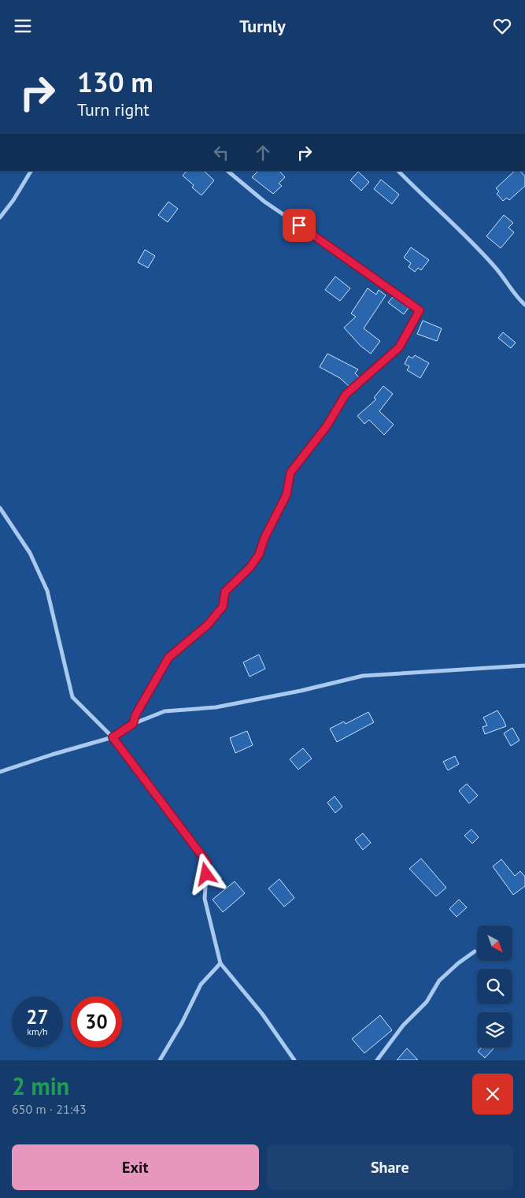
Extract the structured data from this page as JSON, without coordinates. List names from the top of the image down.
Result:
{
  "north": "bottom right",
  "page": {
    "header": "Turnly",
    "turn": ["130 m", "Turn right"],
    "speed": "27 km/h",
    "limit": "30",
    "heading": ["2 min", "650 m · 21:43"],
    "buttons": ["Exit", "Share"]
  }
}
